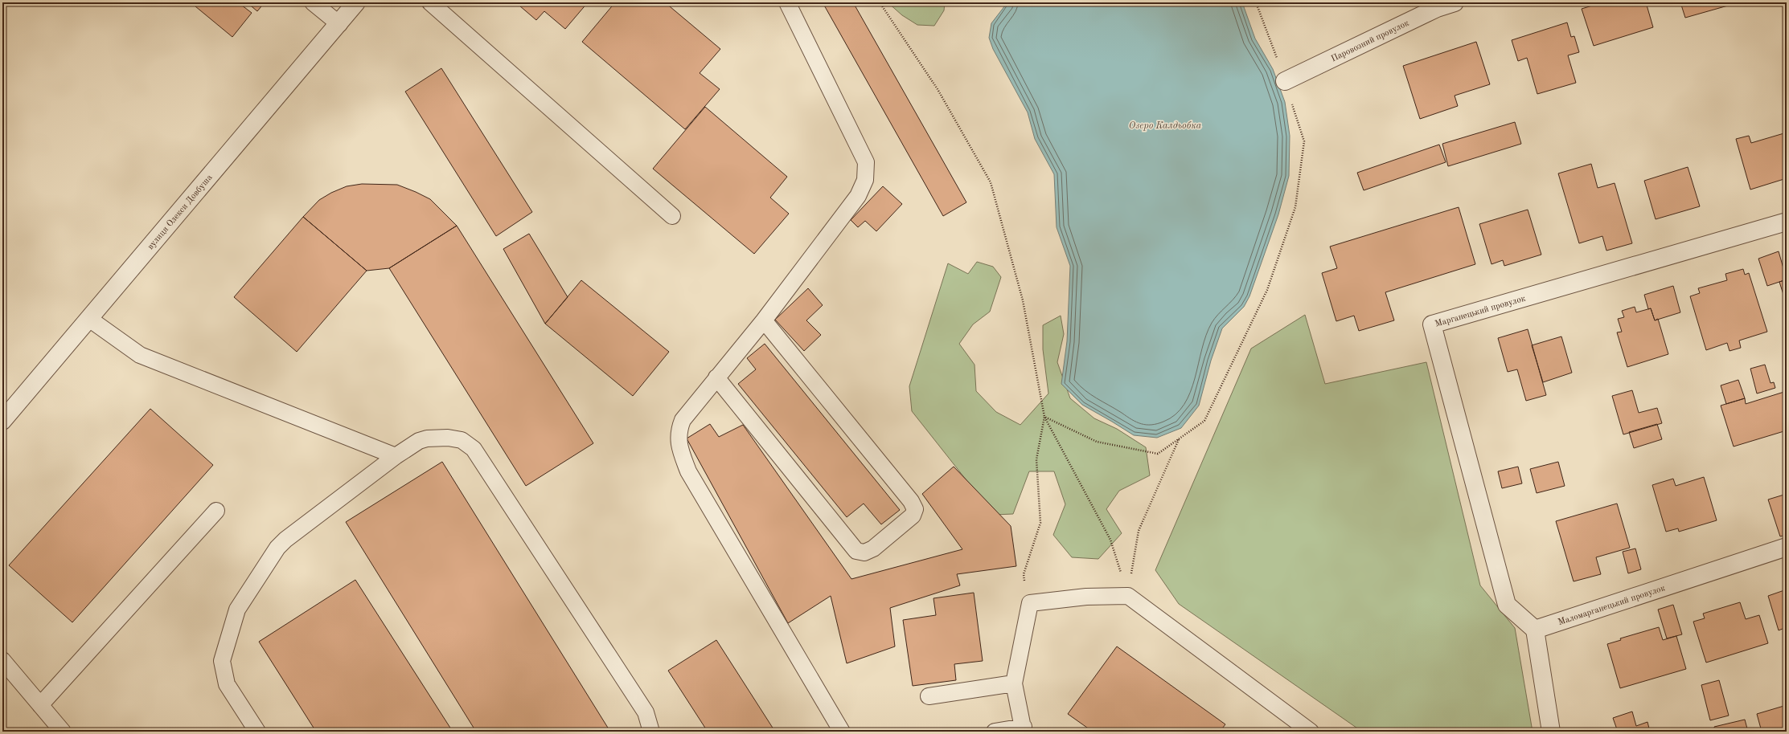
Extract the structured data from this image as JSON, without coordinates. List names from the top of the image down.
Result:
{
  "streets": {
    "street": [
      "Паровозний провулок",
      "вулиця Олекси Довбуша",
      "Марганецький провулок",
      "Маломарганецький провулок"
    ]
  },
  "crossings": [
    ["Марганецький провулок", "Маломарганецький провулок"]
  ],
  "water": ["Озеро Калдьобка"]
}
